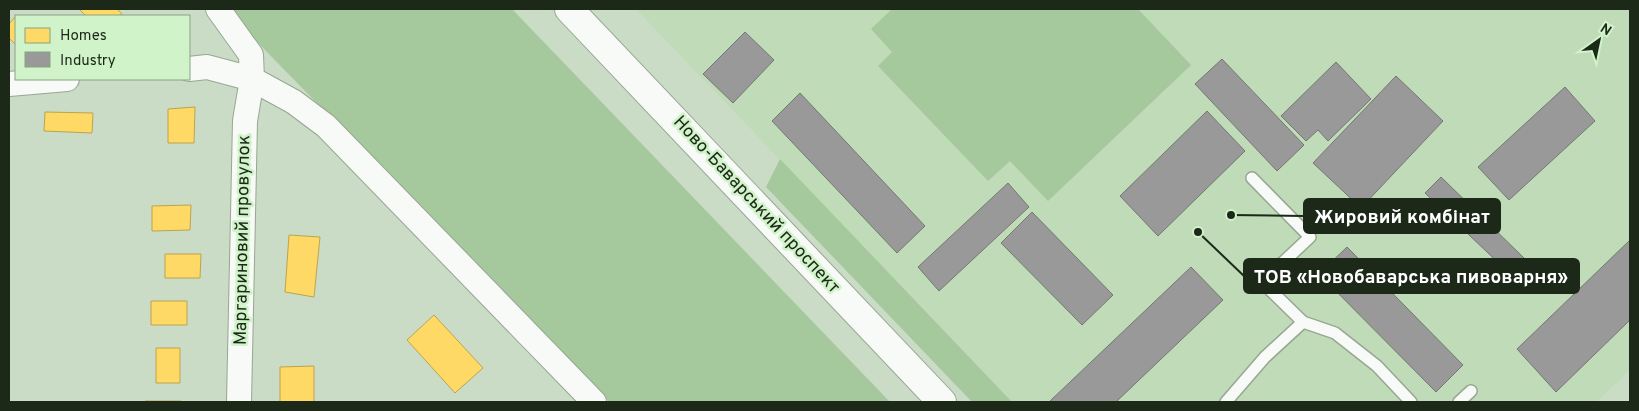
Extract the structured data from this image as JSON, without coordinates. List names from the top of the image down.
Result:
{
  "streets": {
    "main road": ["Ново-Баварський проспект"],
    "street": ["Маргариновий провулок"]
  },
  "places": ["Жировий комбінат", "ТОВ «Новобаварська пивоварня»"],
  "legend": ["Homes", "Industry"],
  "north": "top right"
}
